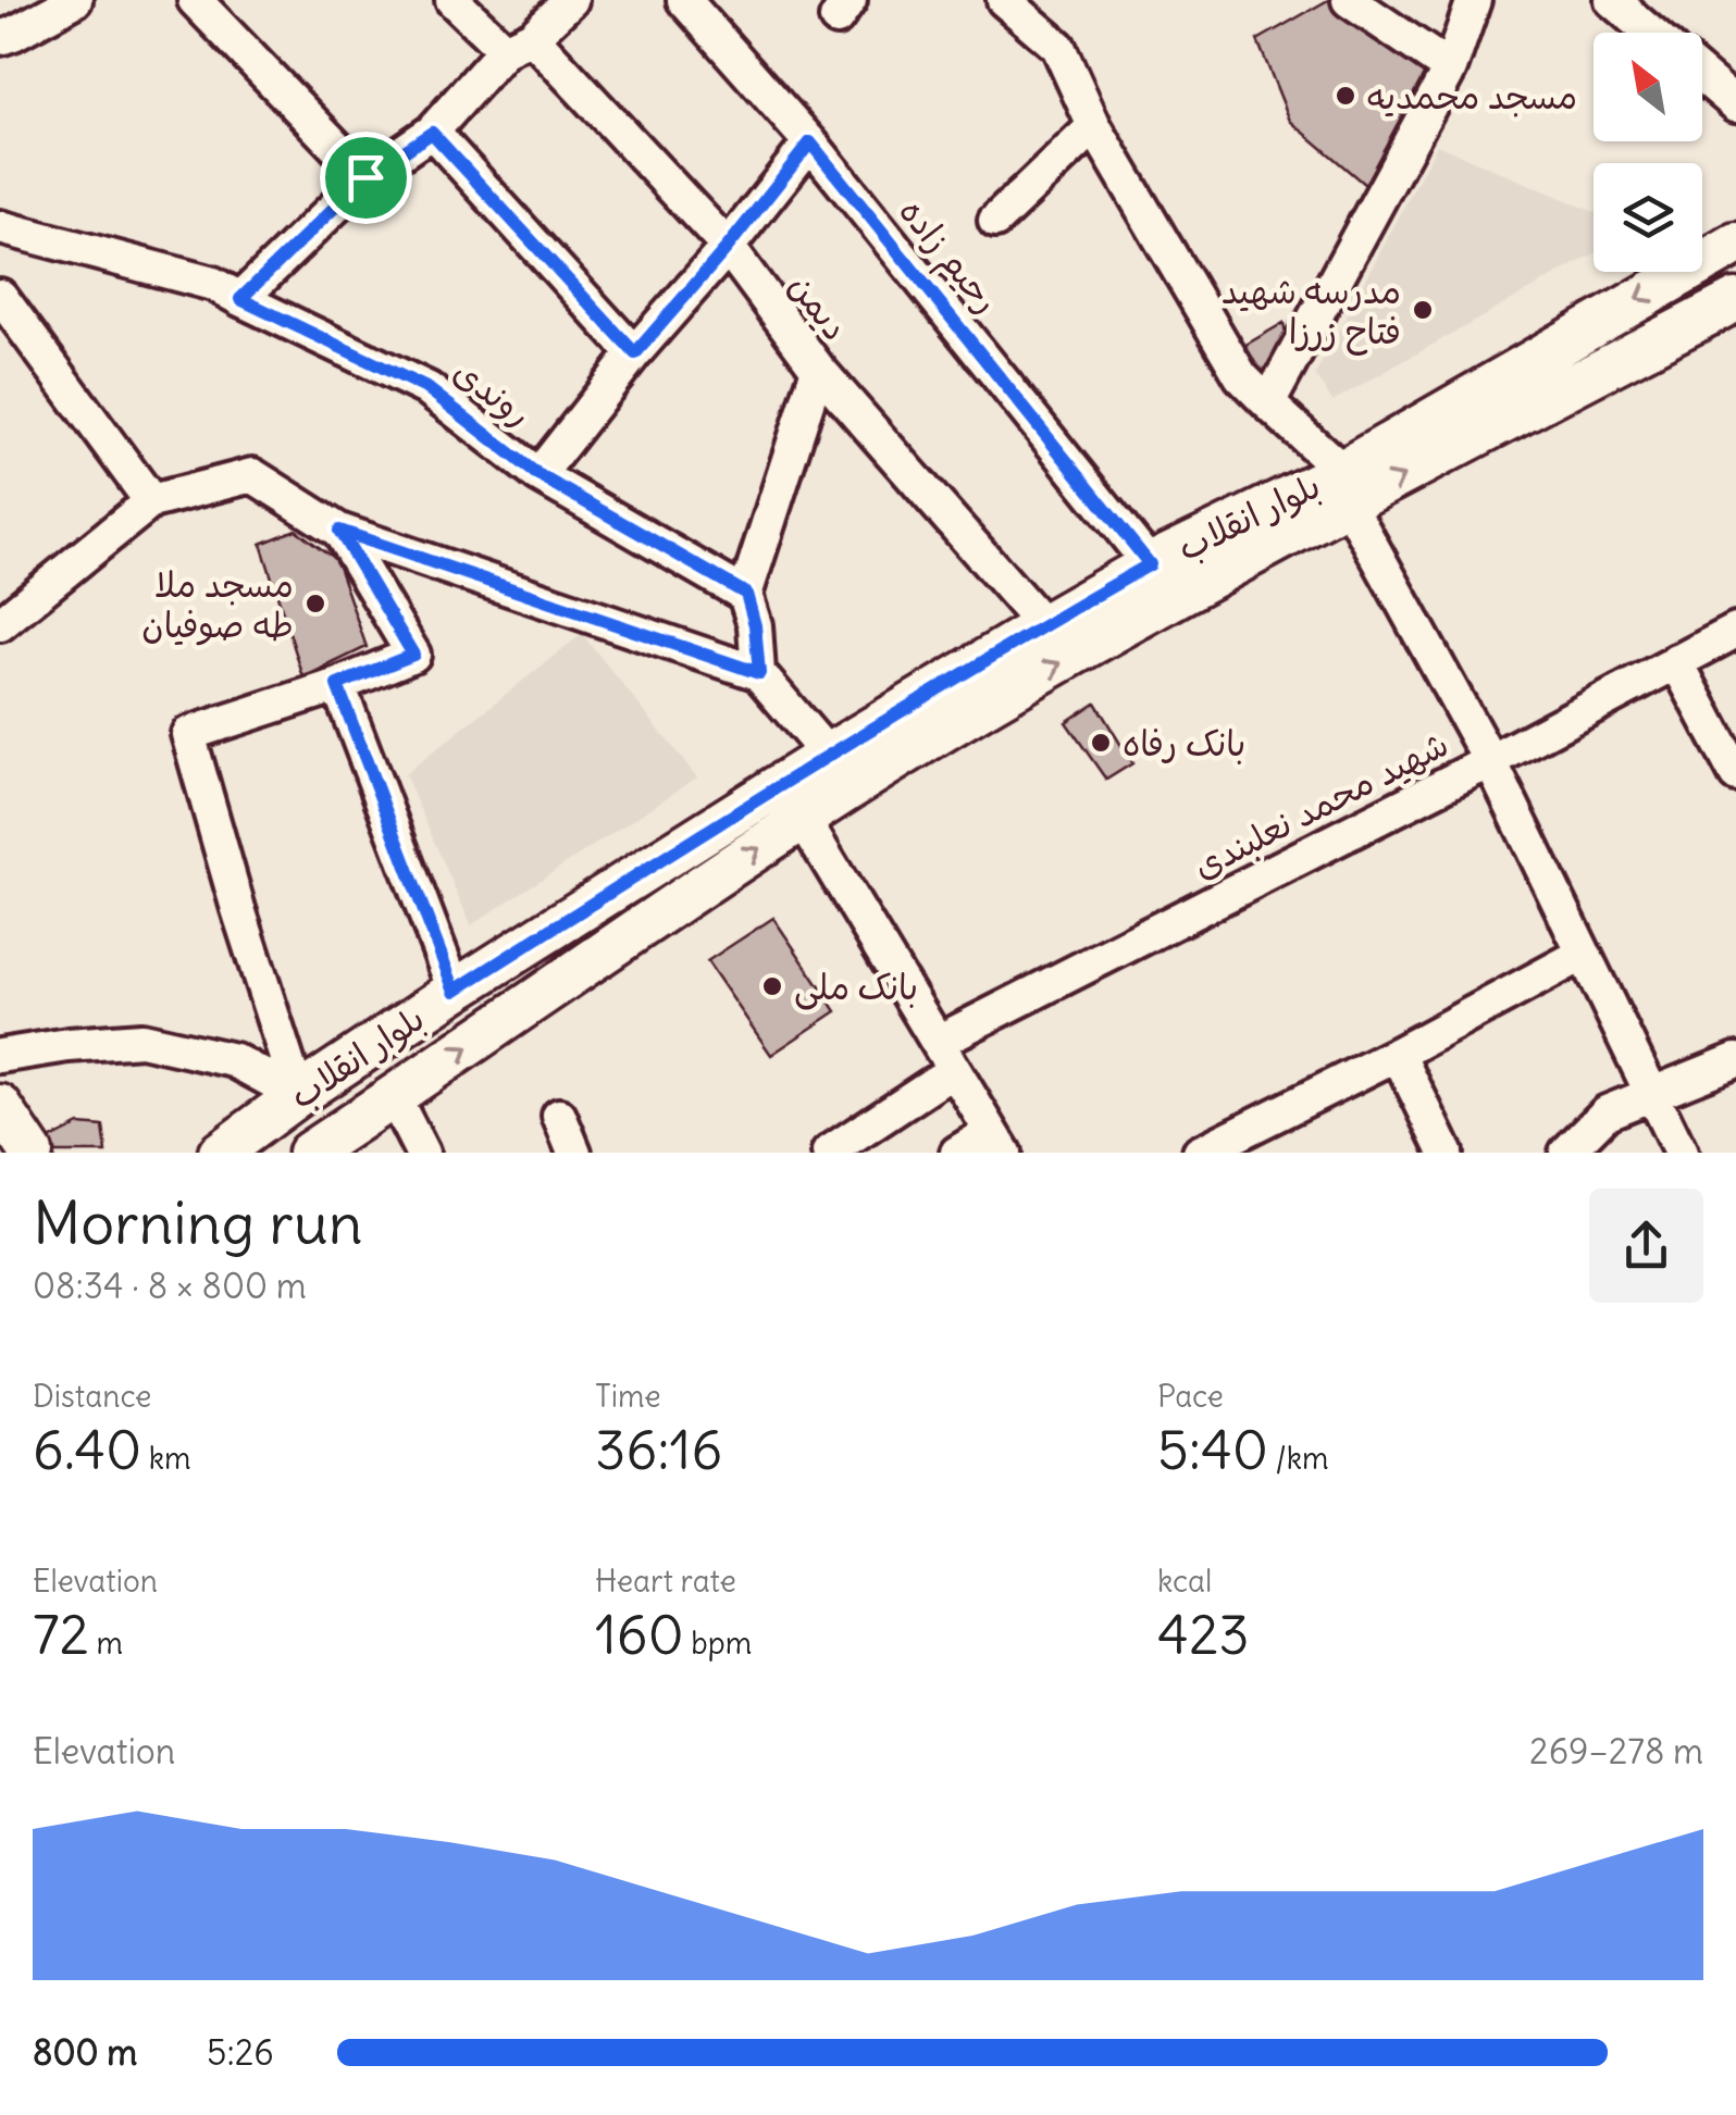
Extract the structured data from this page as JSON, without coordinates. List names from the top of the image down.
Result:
{
  "streets": {
    "main road": ["بلوار انقلاب"],
    "street": [
      "رحیم زاده",
      "دیمن",
      "روندی",
      "شهید محمد نعلبندی"
    ]
  },
  "crossings": [
    ["رحیم زاده", "بلوار انقلاب"],
    ["دیمن", "بلوار انقلاب"]
  ],
  "places": [
    "مسجد محمدیه",
    "مدرسه شهید فتاح زرزا",
    "مسجد ملا طه صوفیان",
    "بانک رفاه",
    "بانک ملی"
  ],
  "north": "top left",
  "page": {
    "heading": ["Morning run", "08:34 · 8 × 800 m"],
    "stats": [
      ["Distance", "6.40 km"],
      ["Time", "36:16"],
      ["Pace", "5:40 /km"],
      ["Elevation", "72 m"],
      ["Heart rate", "160 bpm"],
      ["kcal", "423"]
    ],
    "chart": ["Elevation", "269–278 m"],
    "list": [
      {
        "name": "800 m",
        "note": "5:26"
      }
    ]
  }
}
